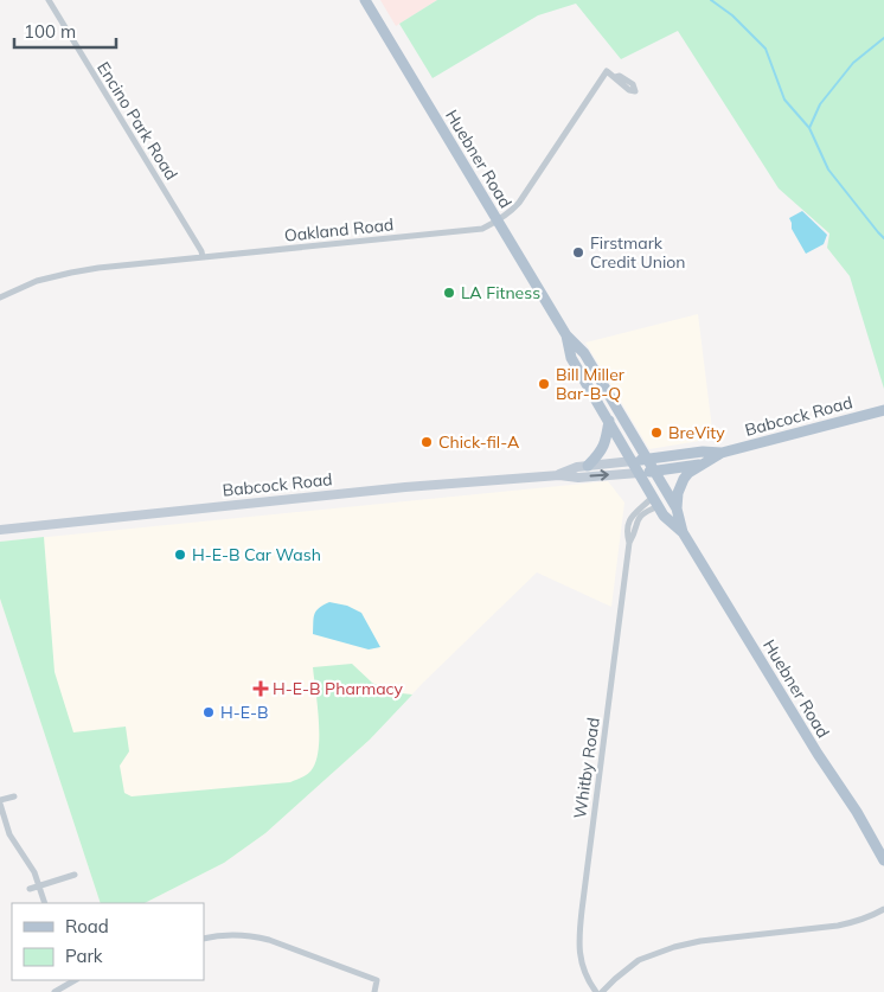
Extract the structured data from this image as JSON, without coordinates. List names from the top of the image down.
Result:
{
  "streets": {
    "main road": ["Huebner Road", "Babcock Road"],
    "street": ["Encino Park Road", "Oakland Road", "Whitby Road"]
  },
  "crossings": [
    ["Encino Park Road", "Oakland Road"],
    ["Huebner Road", "Oakland Road"],
    ["Huebner Road", "Babcock Road"],
    ["Huebner Road", "Whitby Road"]
  ],
  "places": {
    "other": [
      "Firstmark Credit Union",
      "LA Fitness",
      "Bill Miller Bar-B-Q",
      "BreVity",
      "Chick-fil-A",
      "H-E-B Car Wash",
      "H-E-B"
    ],
    "health": ["H-E-B Pharmacy"]
  },
  "legend": ["Road", "Park"],
  "scale_bar": "100 m"
}
